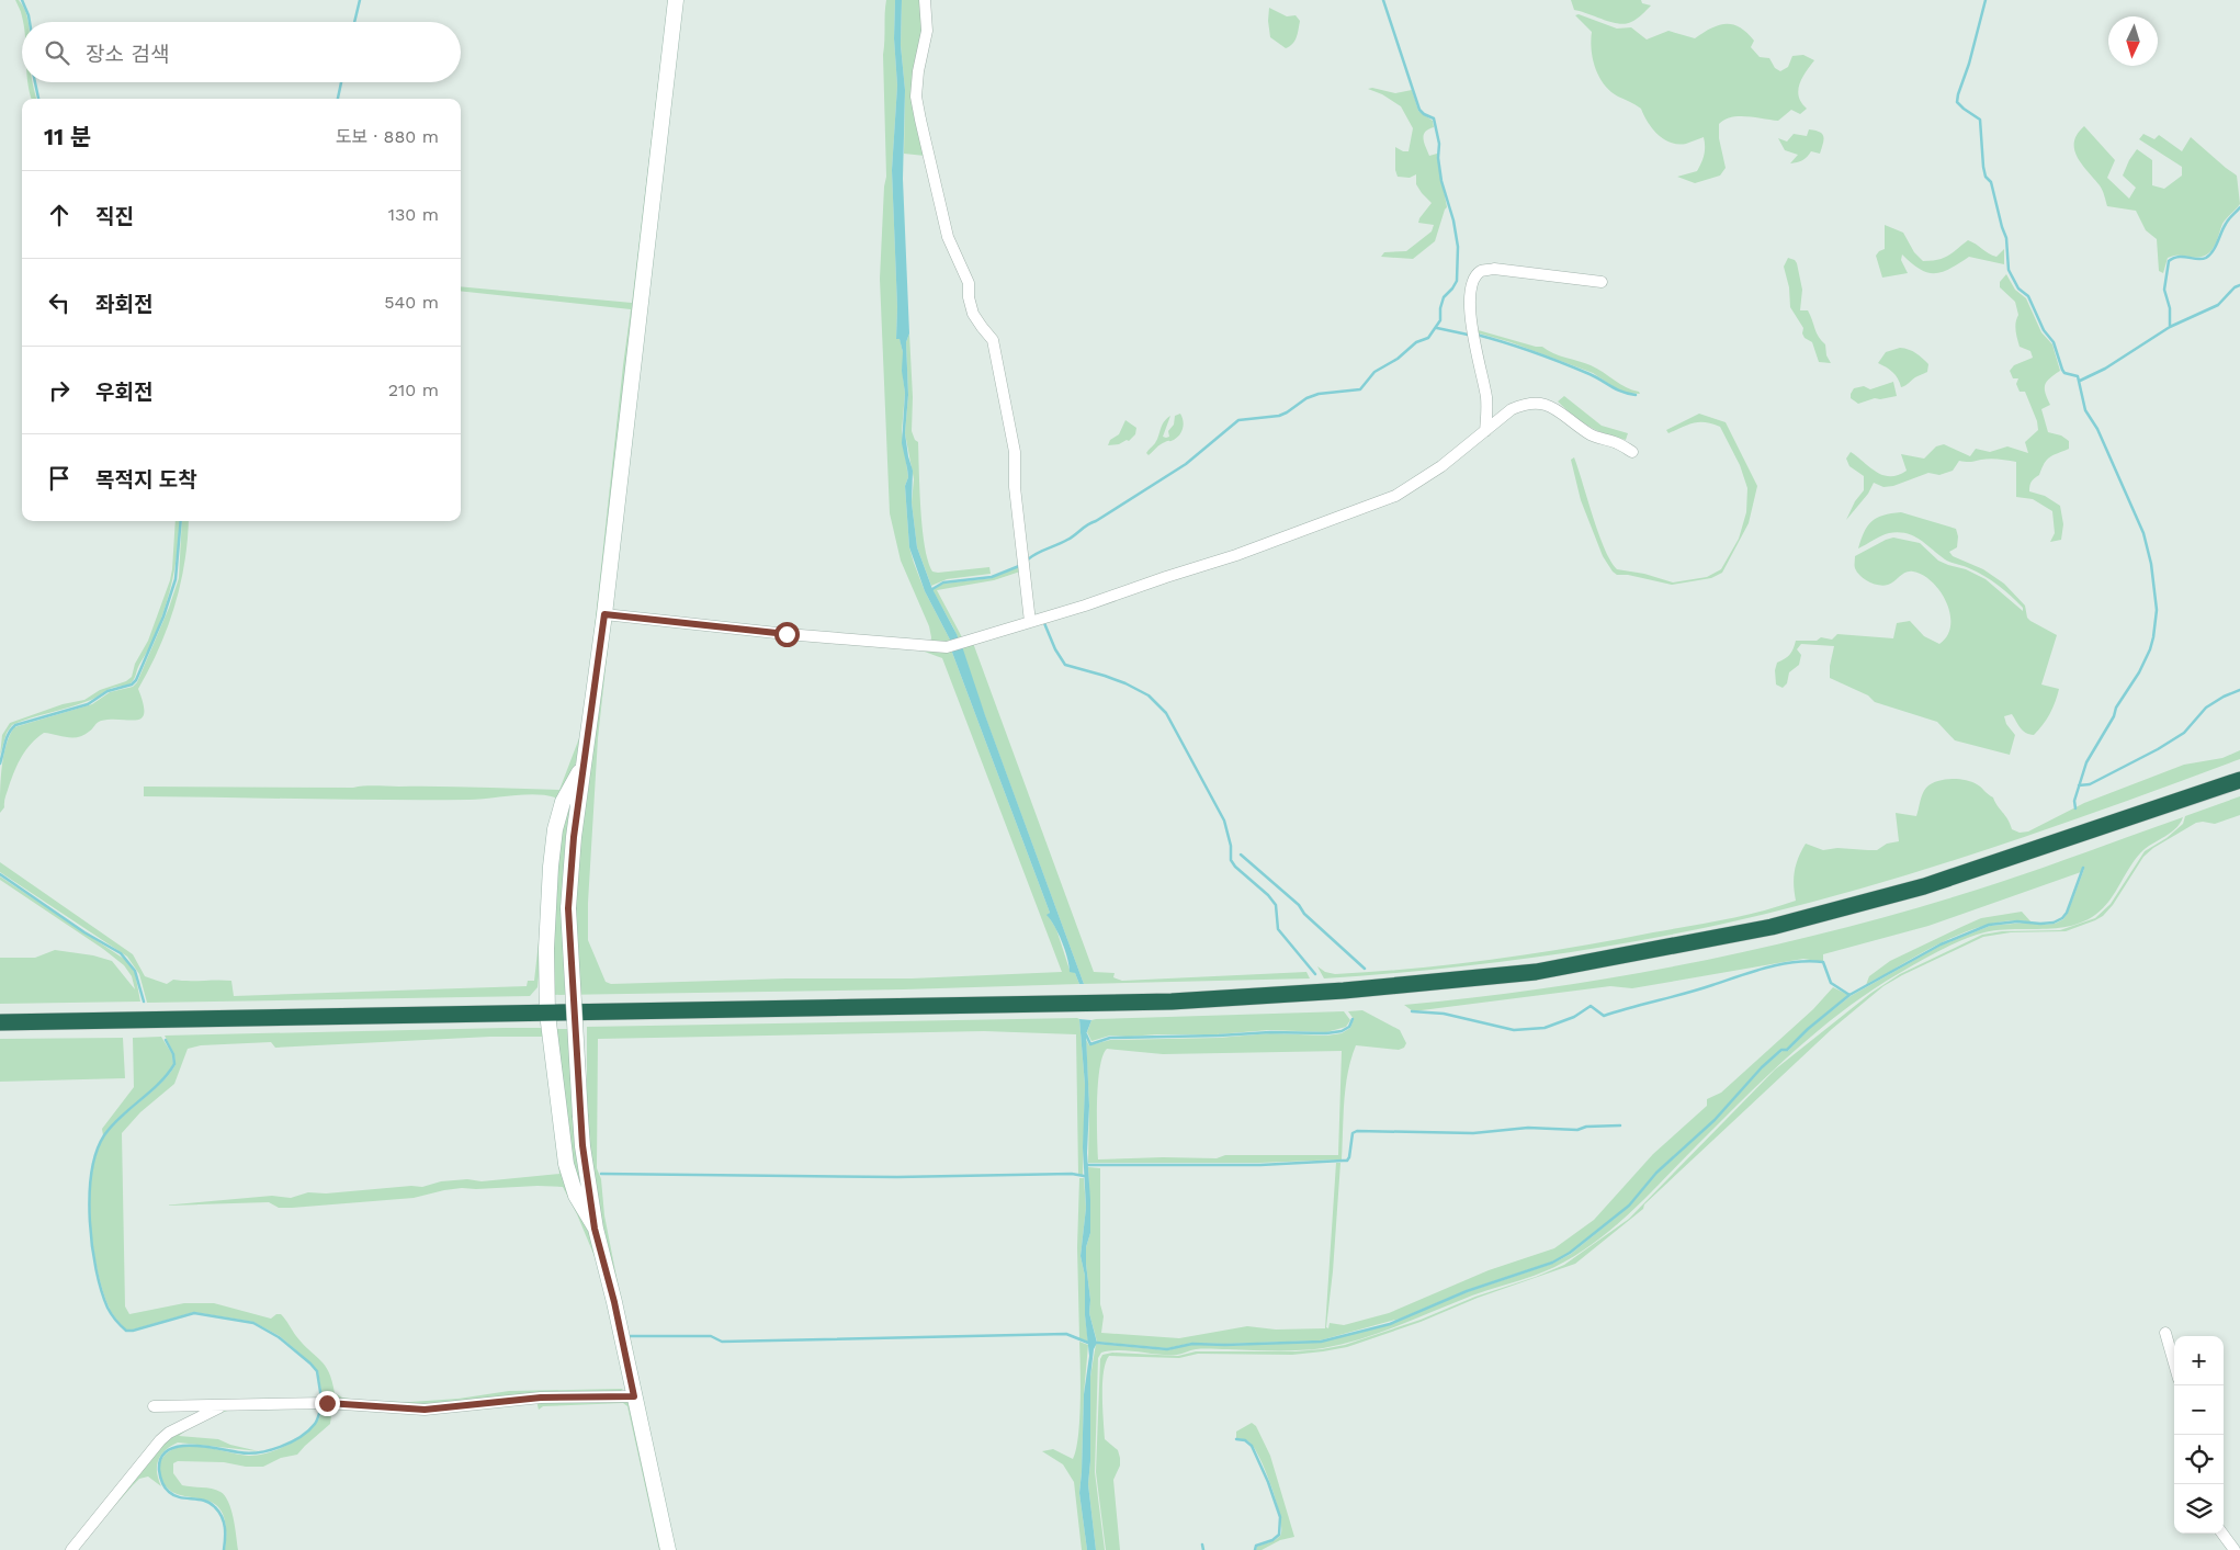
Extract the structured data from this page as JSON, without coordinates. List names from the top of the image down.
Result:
{
  "north": "bottom",
  "page": {
    "search": "장소 검색",
    "heading": ["11 분", "도보 · 880 m"],
    "list": [
      ["직진", "130 m"],
      ["좌회전", "540 m"],
      ["우회전", "210 m"],
      "목적지 도착"
    ],
    "map_buttons": ["+", "−"]
  }
}
